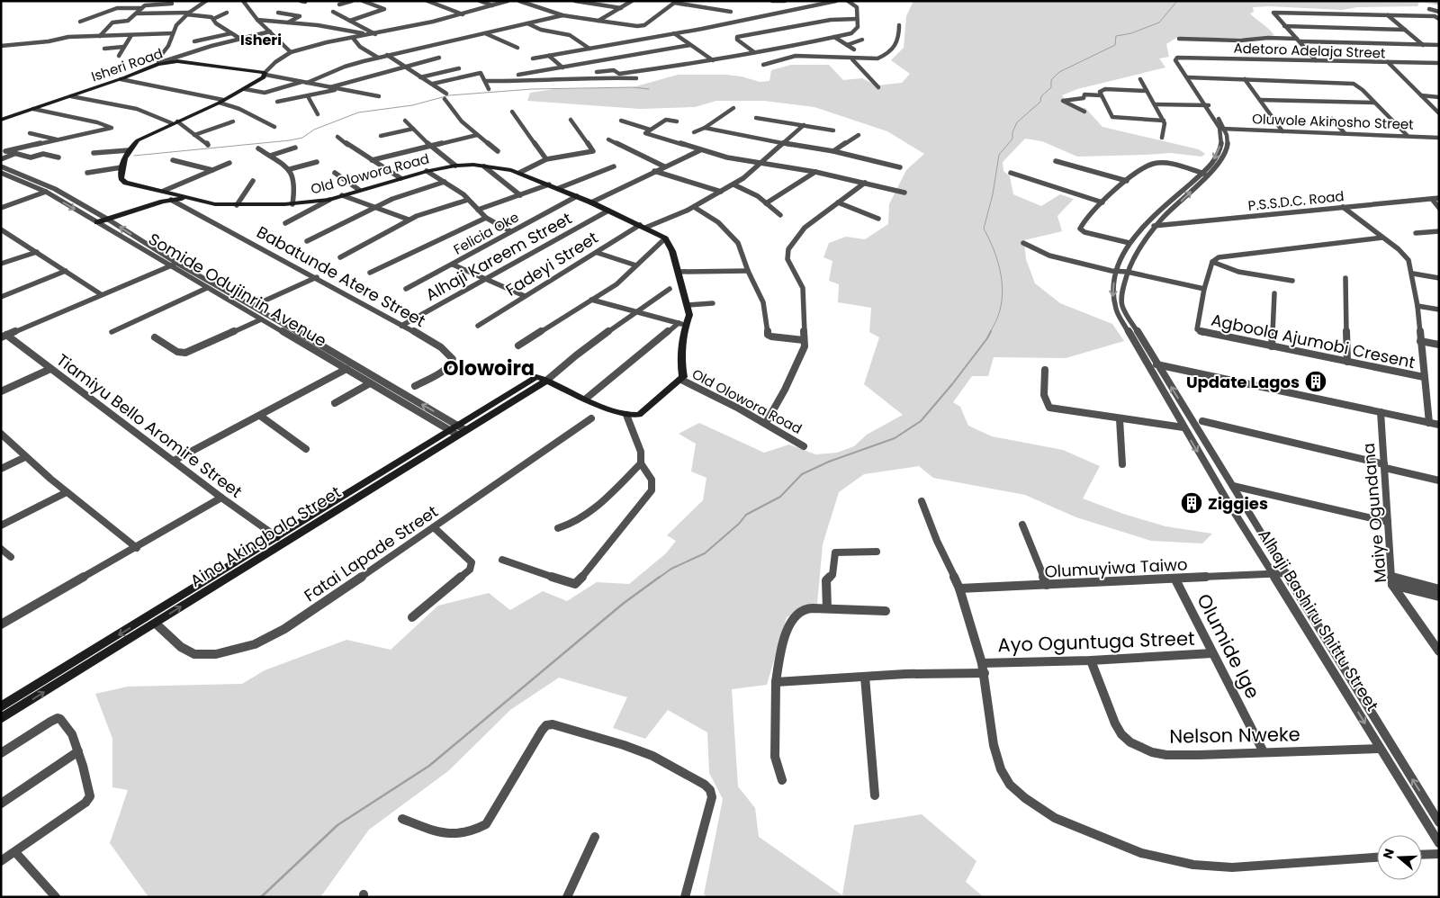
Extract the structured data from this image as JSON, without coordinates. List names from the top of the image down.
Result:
{
  "streets": {
    "street": [
      "Adetoro Adelaja Street",
      "Isheri Road",
      "Oluwole Akinosho Street",
      "Old Olowora Road",
      "P.S.S.D.C. Road",
      "Felicia Oke",
      "Alhaji Kareem Street",
      "Fadeyi Street",
      "Babatunde Atere Street",
      "Somide Odujinrin Avenue",
      "Agboola Ajumobi Cresent",
      "Tiamiyu Bello Aromire Street",
      "Maiye Ogundana",
      "Aina Akingbala Street",
      "Fatai Lapade Street",
      "Olumuyiwa Taiwo",
      "Alhaji Bashiru Shittu Street",
      "Ayo Oguntuga Street",
      "Olumide Ige",
      "Nelson Nweke"
    ]
  },
  "crossings": [
    ["Adetoro Adelaja Street", "Alhaji Bashiru Shittu Street"],
    ["Oluwole Akinosho Street", "Alhaji Bashiru Shittu Street"],
    ["Old Olowora Road", "Felicia Oke"],
    ["Old Olowora Road", "Alhaji Kareem Street"],
    ["Old Olowora Road", "Fadeyi Street"],
    ["P.S.S.D.C. Road", "Alhaji Bashiru Shittu Street"],
    ["Alhaji Kareem Street", "Babatunde Atere Street"],
    ["Somide Odujinrin Avenue", "Aina Akingbala Street"],
    ["Tiamiyu Bello Aromire Street", "Aina Akingbala Street"],
    ["Aina Akingbala Street", "Fatai Lapade Street"],
    ["Olumuyiwa Taiwo", "Alhaji Bashiru Shittu Street"],
    ["Olumuyiwa Taiwo", "Olumide Ige"],
    ["Alhaji Bashiru Shittu Street", "Nelson Nweke"],
    ["Ayo Oguntuga Street", "Olumide Ige"],
    ["Ayo Oguntuga Street", "Nelson Nweke"],
    ["Olumide Ige", "Nelson Nweke"]
  ],
  "districts": ["Isheri", "Olowoira"],
  "places": {
    "building": ["Update Lagos", "Ziggies"]
  },
  "north": "left"
}
